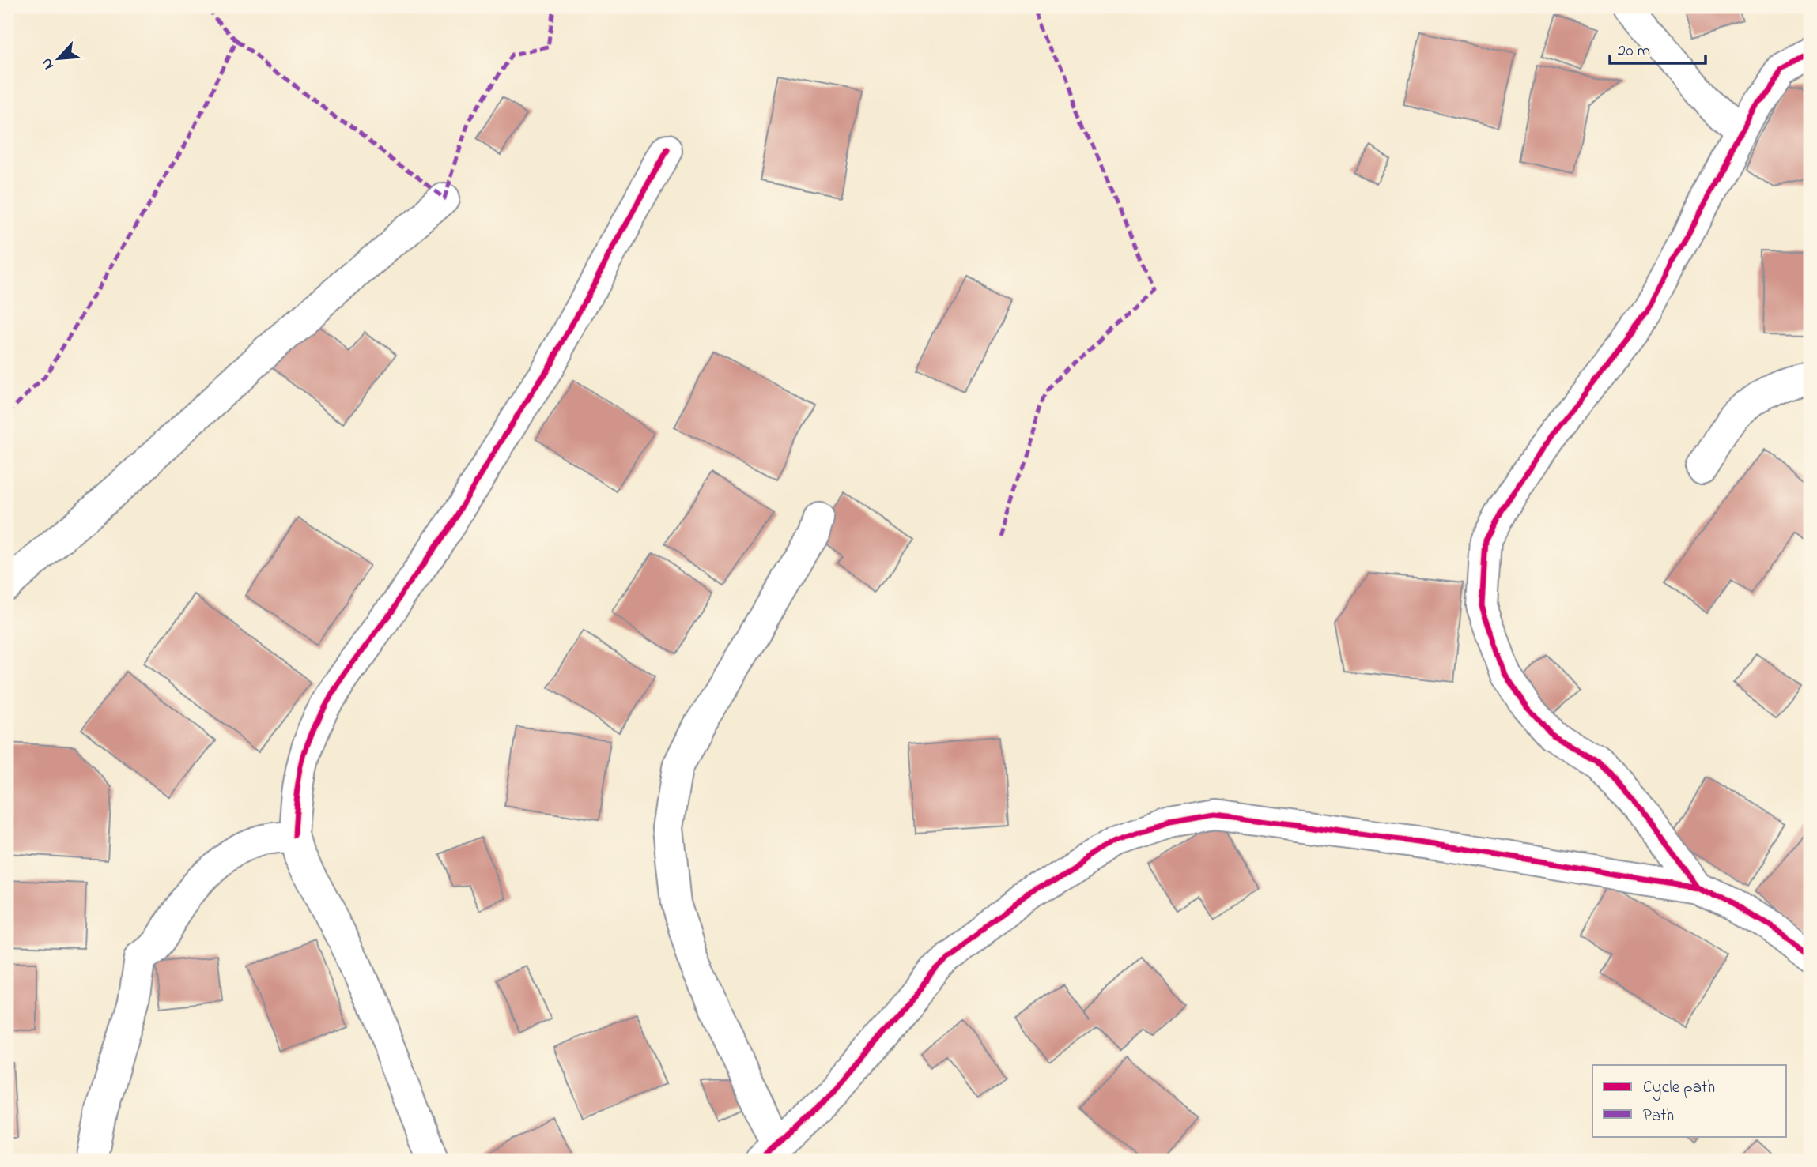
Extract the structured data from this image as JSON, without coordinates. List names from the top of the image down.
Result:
{
  "legend": ["Cycle path", "Path"],
  "scale_bar": "20 m",
  "north": "bottom left"
}
